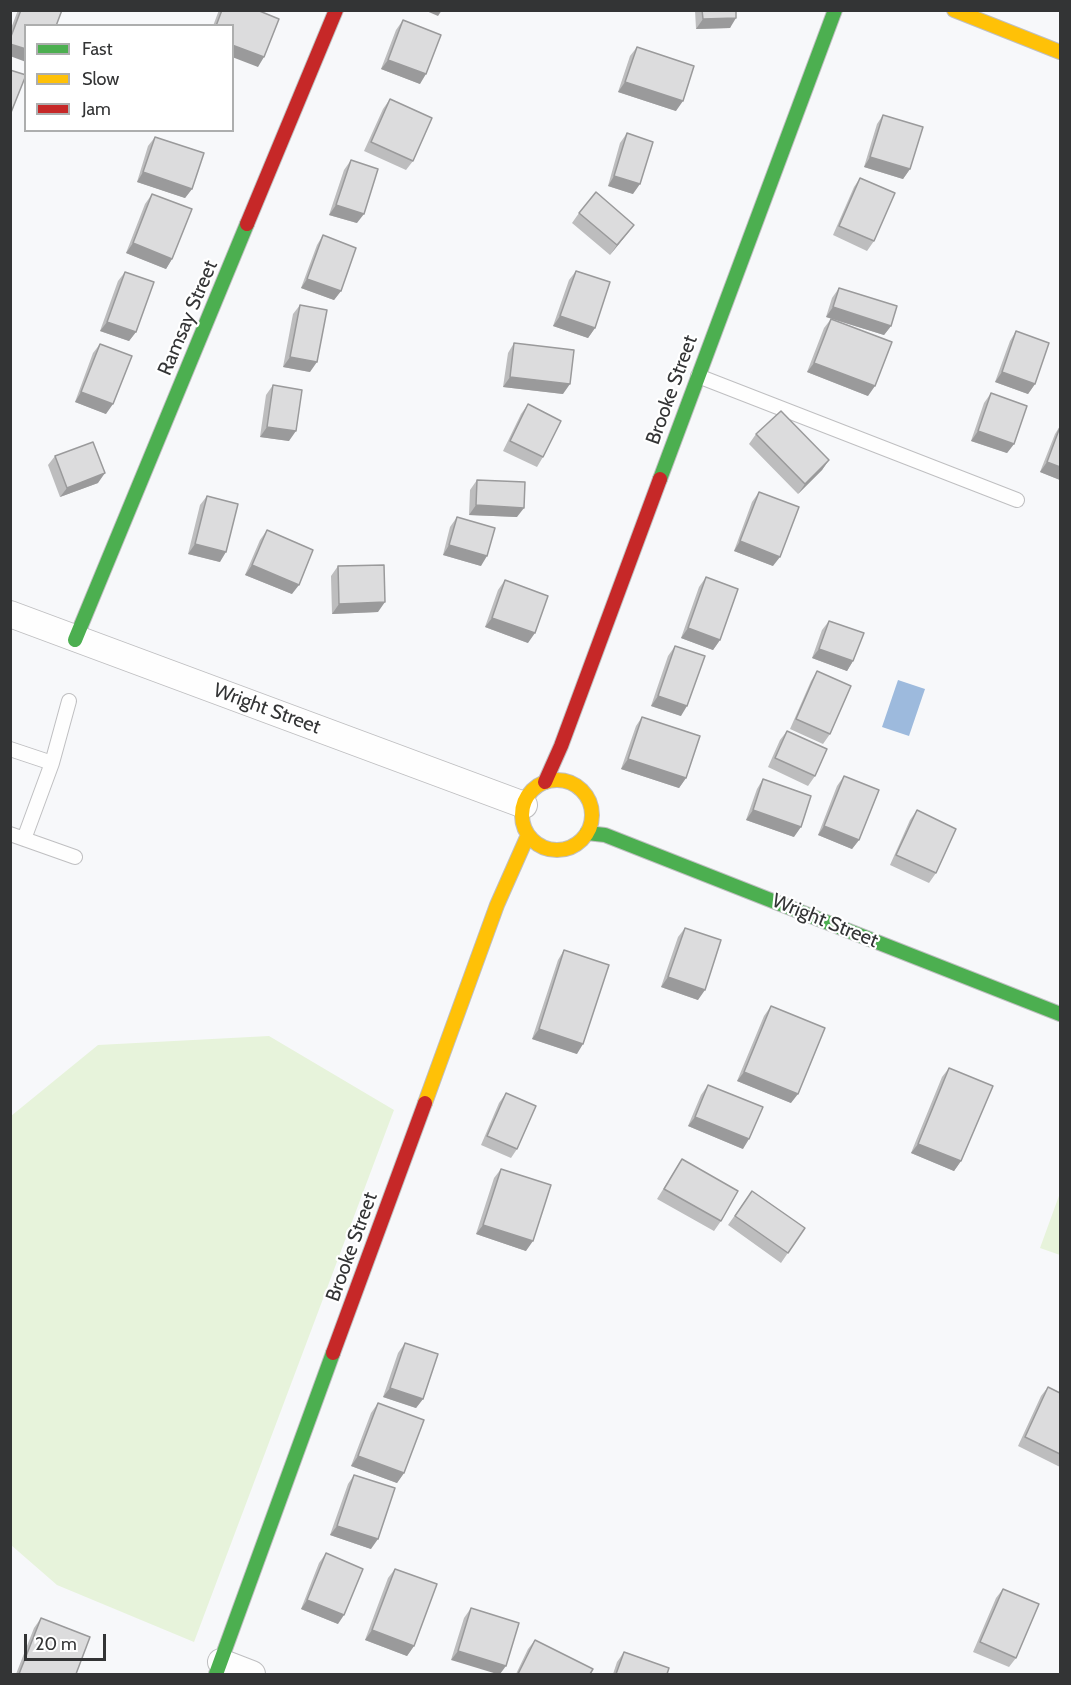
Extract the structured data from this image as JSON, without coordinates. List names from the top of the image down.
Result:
{
  "streets": {
    "street": ["Ramsay Street", "Brooke Street", "Wright Street"]
  },
  "crossings": [
    ["Ramsay Street", "Wright Street"],
    ["Brooke Street", "Wright Street"]
  ],
  "legend": ["Fast", "Slow", "Jam"],
  "scale_bar": "20 m"
}
